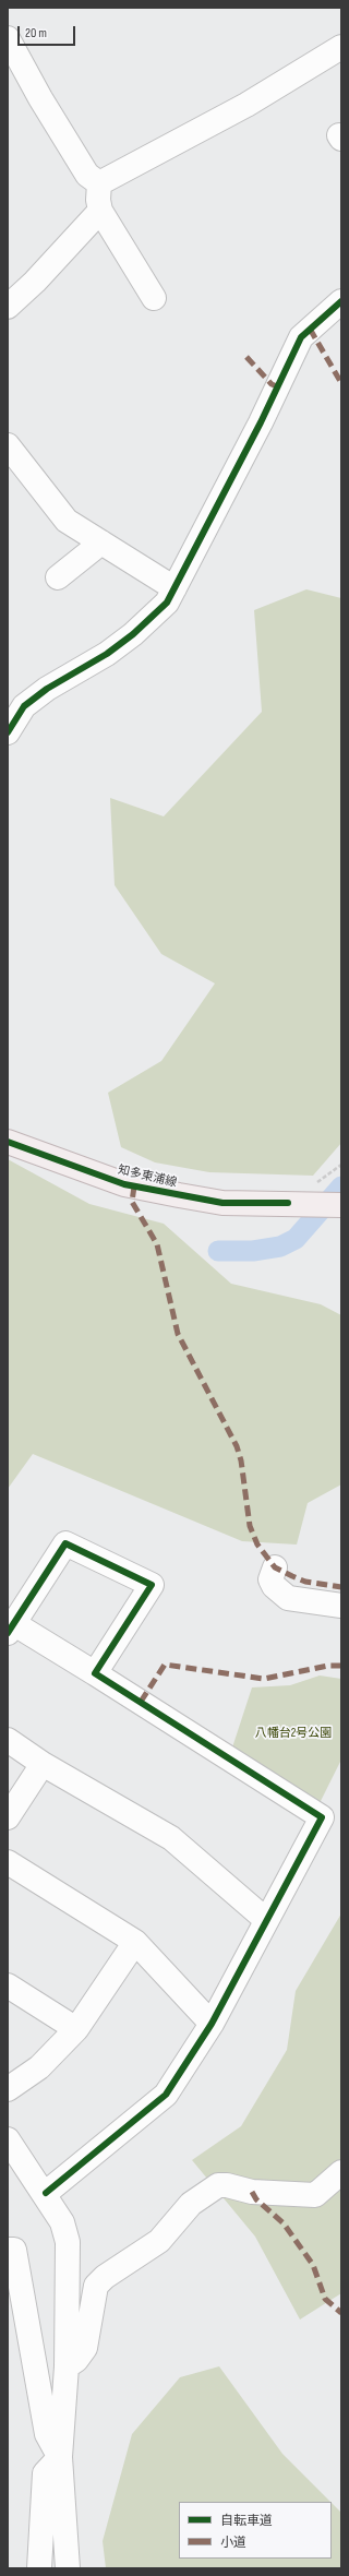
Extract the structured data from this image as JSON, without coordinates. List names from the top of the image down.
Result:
{
  "streets": {
    "main road": ["知多東浦線"]
  },
  "parks": ["八幡台2号公園"],
  "legend": ["自転車道", "小道"],
  "scale_bar": "20 m"
}
